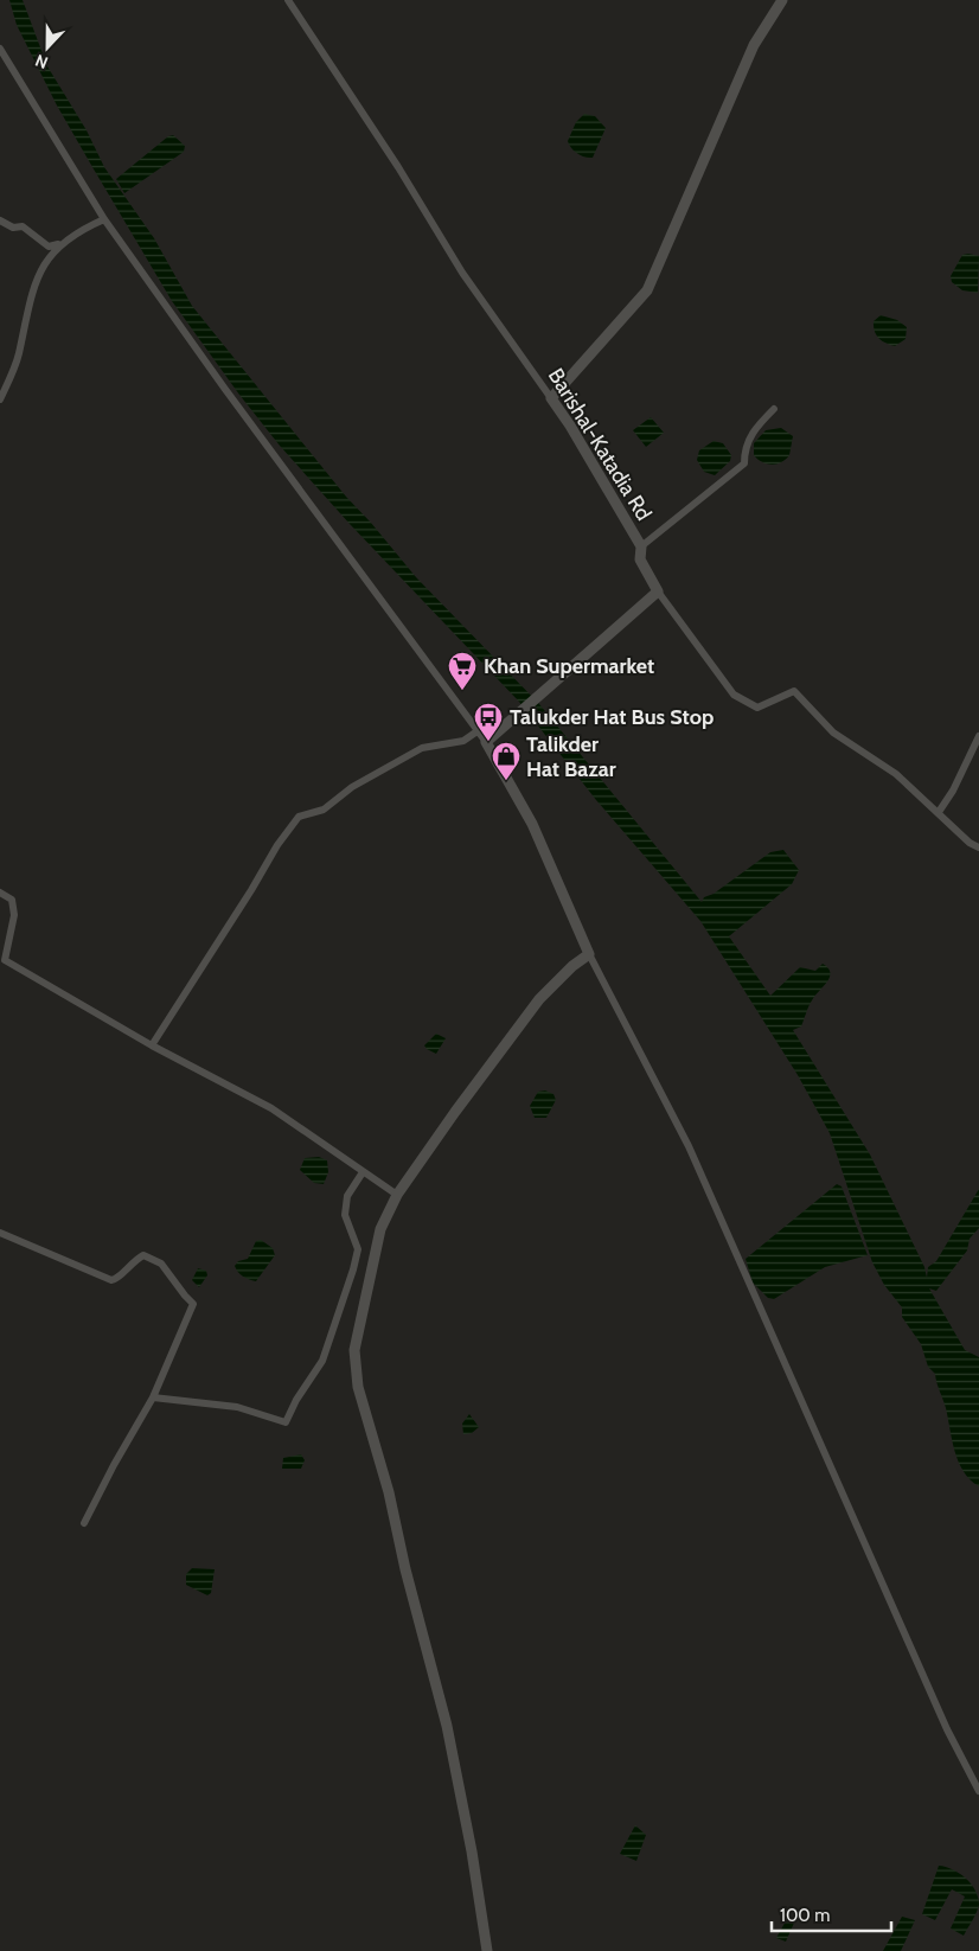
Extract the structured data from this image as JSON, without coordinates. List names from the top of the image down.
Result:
{
  "streets": {
    "main road": ["Barishal-Katadia Rd"]
  },
  "places": {
    "supermarket": ["Khan Supermarket"],
    "bus stop": ["Talukder Hat Bus Stop"],
    "shop": ["Talikder Hat Bazar"]
  },
  "scale_bar": "100 m",
  "north": "bottom"
}
